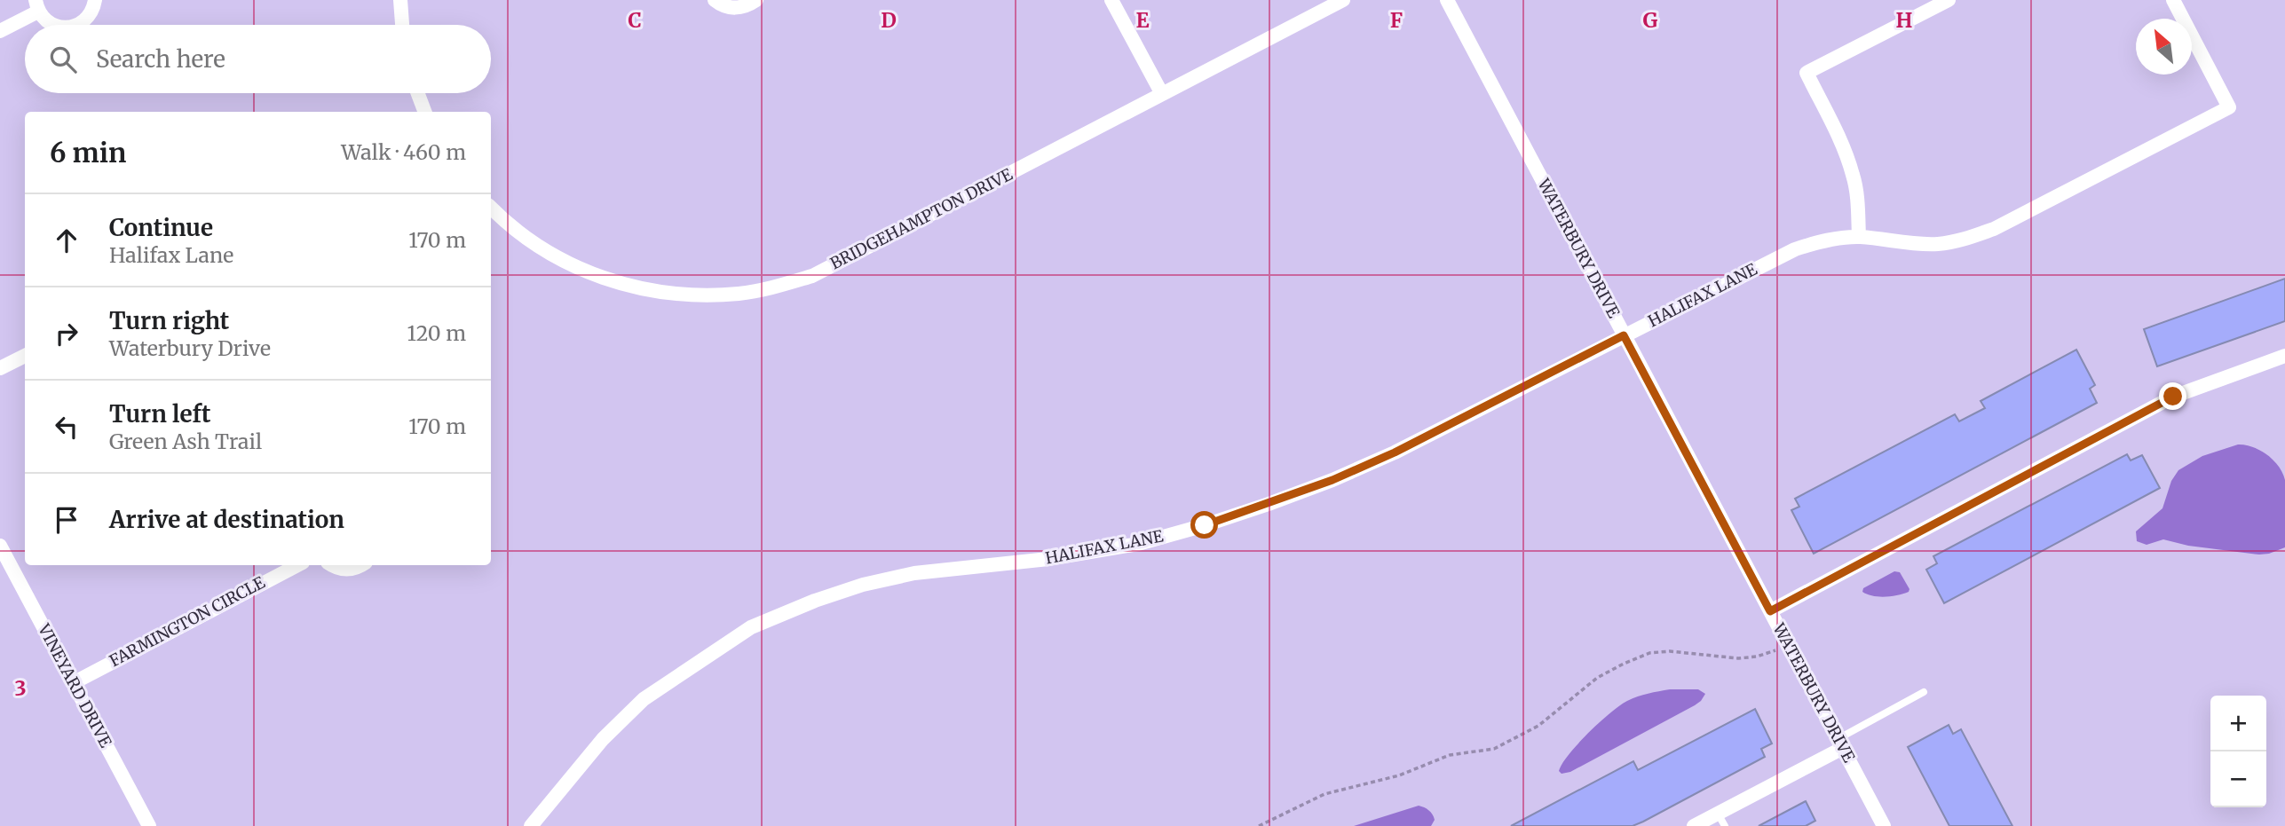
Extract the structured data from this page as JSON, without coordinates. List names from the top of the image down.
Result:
{
  "streets": {
    "street": [
      "BRIDGEHAMPTON DRIVE",
      "WATERBURY DRIVE",
      "HALIFAX LANE",
      "FARMINGTON CIRCLE",
      "VINEYARD DRIVE"
    ]
  },
  "crossings": [
    ["WATERBURY DRIVE", "HALIFAX LANE"],
    ["FARMINGTON CIRCLE", "VINEYARD DRIVE"]
  ],
  "north": "top left",
  "page": {
    "search": "Search here",
    "heading": ["6 min", "Walk · 460 m"],
    "list": [
      ["Continue", "Halifax Lane", "170 m"],
      ["Turn right", "Waterbury Drive", "120 m"],
      ["Turn left", "Green Ash Trail", "170 m"],
      "Arrive at destination"
    ],
    "map_buttons": ["+", "−"]
  },
  "grid": {
    "columns": [
      "C",
      "D",
      "E",
      "F",
      "G",
      "H"
    ],
    "rows": ["3"]
  }
}
